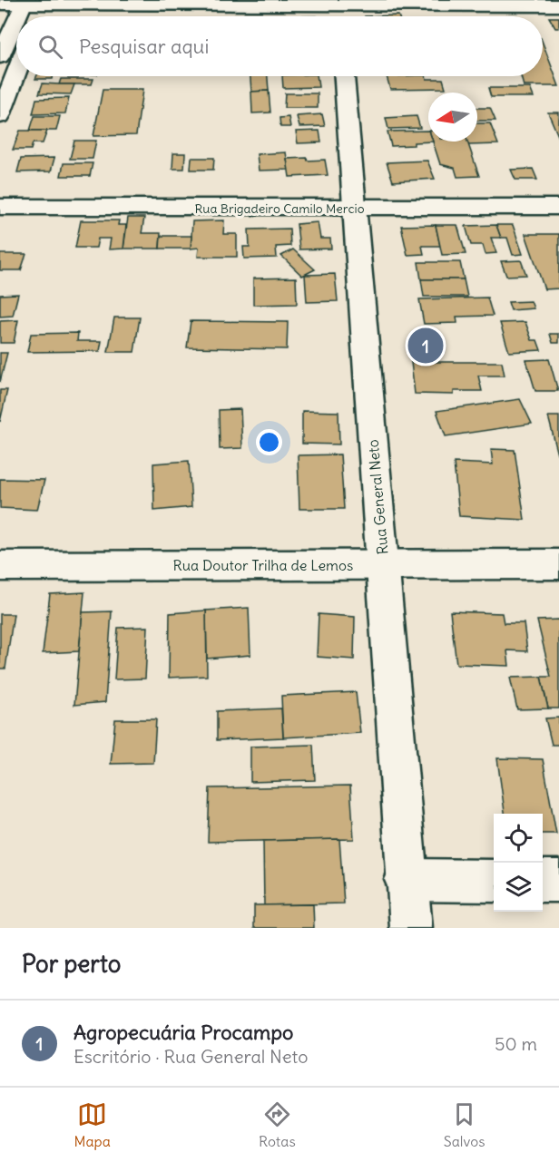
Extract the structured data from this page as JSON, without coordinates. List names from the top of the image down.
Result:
{
  "streets": {
    "street": ["Rua Brigadeiro Camilo Mercio", "Rua General Neto", "Rua Doutor Trilha de Lemos"]
  },
  "crossings": [
    ["Rua Brigadeiro Camilo Mercio", "Rua General Neto"],
    ["Rua General Neto", "Rua Doutor Trilha de Lemos"]
  ],
  "north": "left",
  "page": {
    "search": "Pesquisar aqui",
    "pins": "1",
    "heading": "Por perto",
    "list": [
      {
        "mark": "1",
        "name": "Agropecuária Procampo",
        "note": "Escritório · Rua General Neto",
        "value": "50 m"
      }
    ],
    "nav": ["Mapa", "Rotas", "Salvos"]
  }
}
